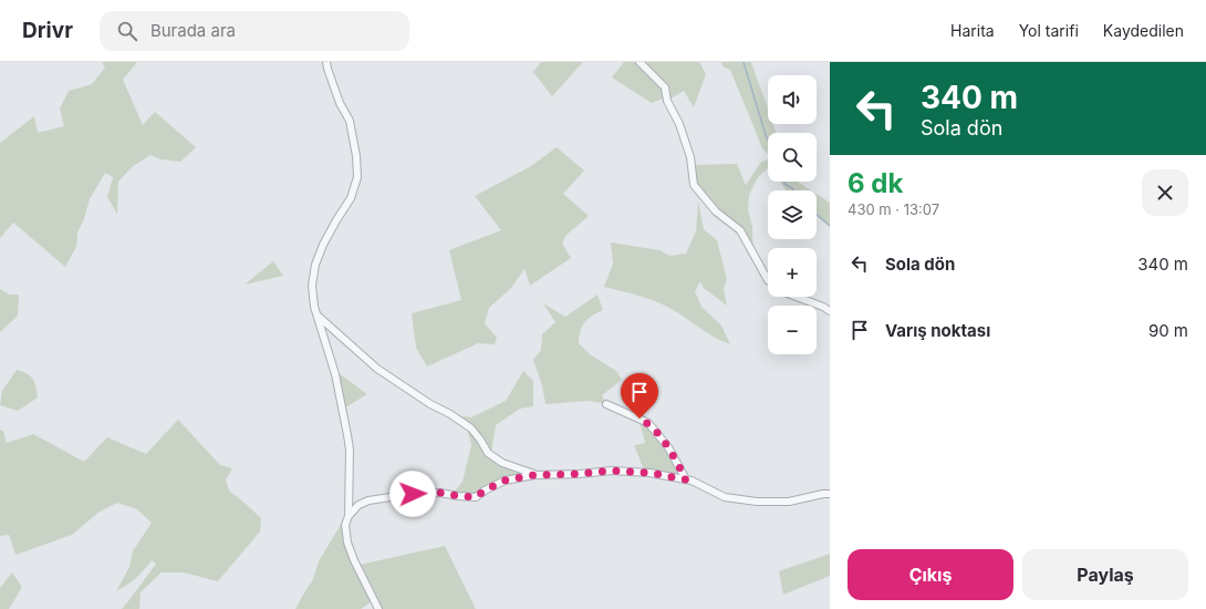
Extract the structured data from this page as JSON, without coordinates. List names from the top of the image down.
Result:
{
  "page": {
    "header": "Drivr",
    "search": "Burada ara",
    "nav": ["Harita", "Yol tarifi", "Kaydedilen"],
    "turn": ["340 m", "Sola dön"],
    "map_buttons": ["+", "−"],
    "heading": ["6 dk", "430 m · 13:07"],
    "list": [
      {
        "name": "Sola dön",
        "value": "340 m"
      },
      {
        "name": "Varış noktası",
        "value": "90 m"
      }
    ],
    "buttons": ["Çıkış", "Paylaş"]
  }
}
